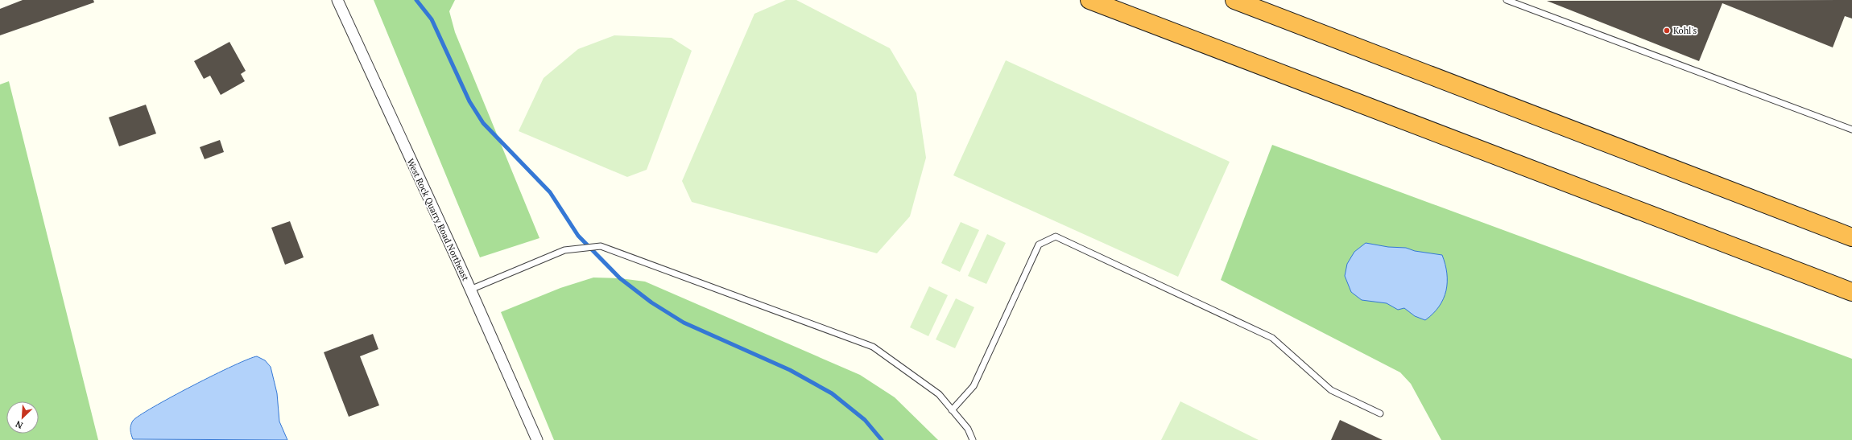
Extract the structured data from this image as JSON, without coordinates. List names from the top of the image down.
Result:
{
  "streets": {
    "street": ["West Rock Quarry Road Northeast"]
  },
  "places": ["Kohl's"],
  "north": "bottom left"
}
